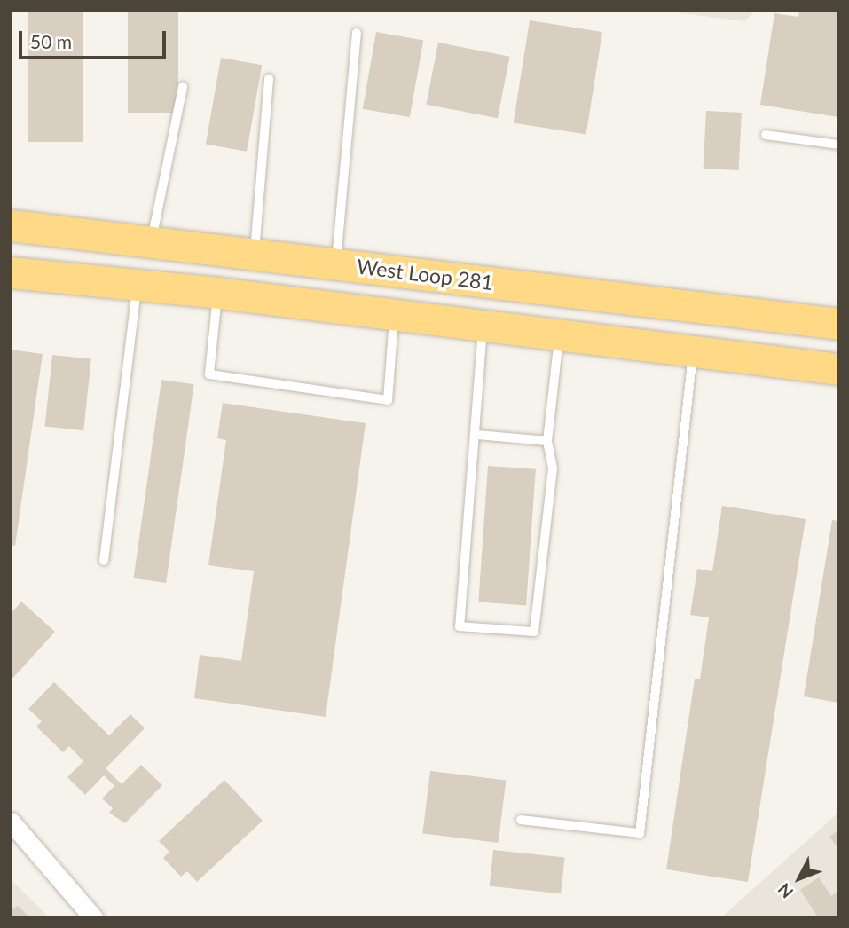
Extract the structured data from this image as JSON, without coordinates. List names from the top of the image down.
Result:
{
  "streets": {
    "highway": ["West Loop 281"]
  },
  "scale_bar": "50 m",
  "north": "bottom left"
}
